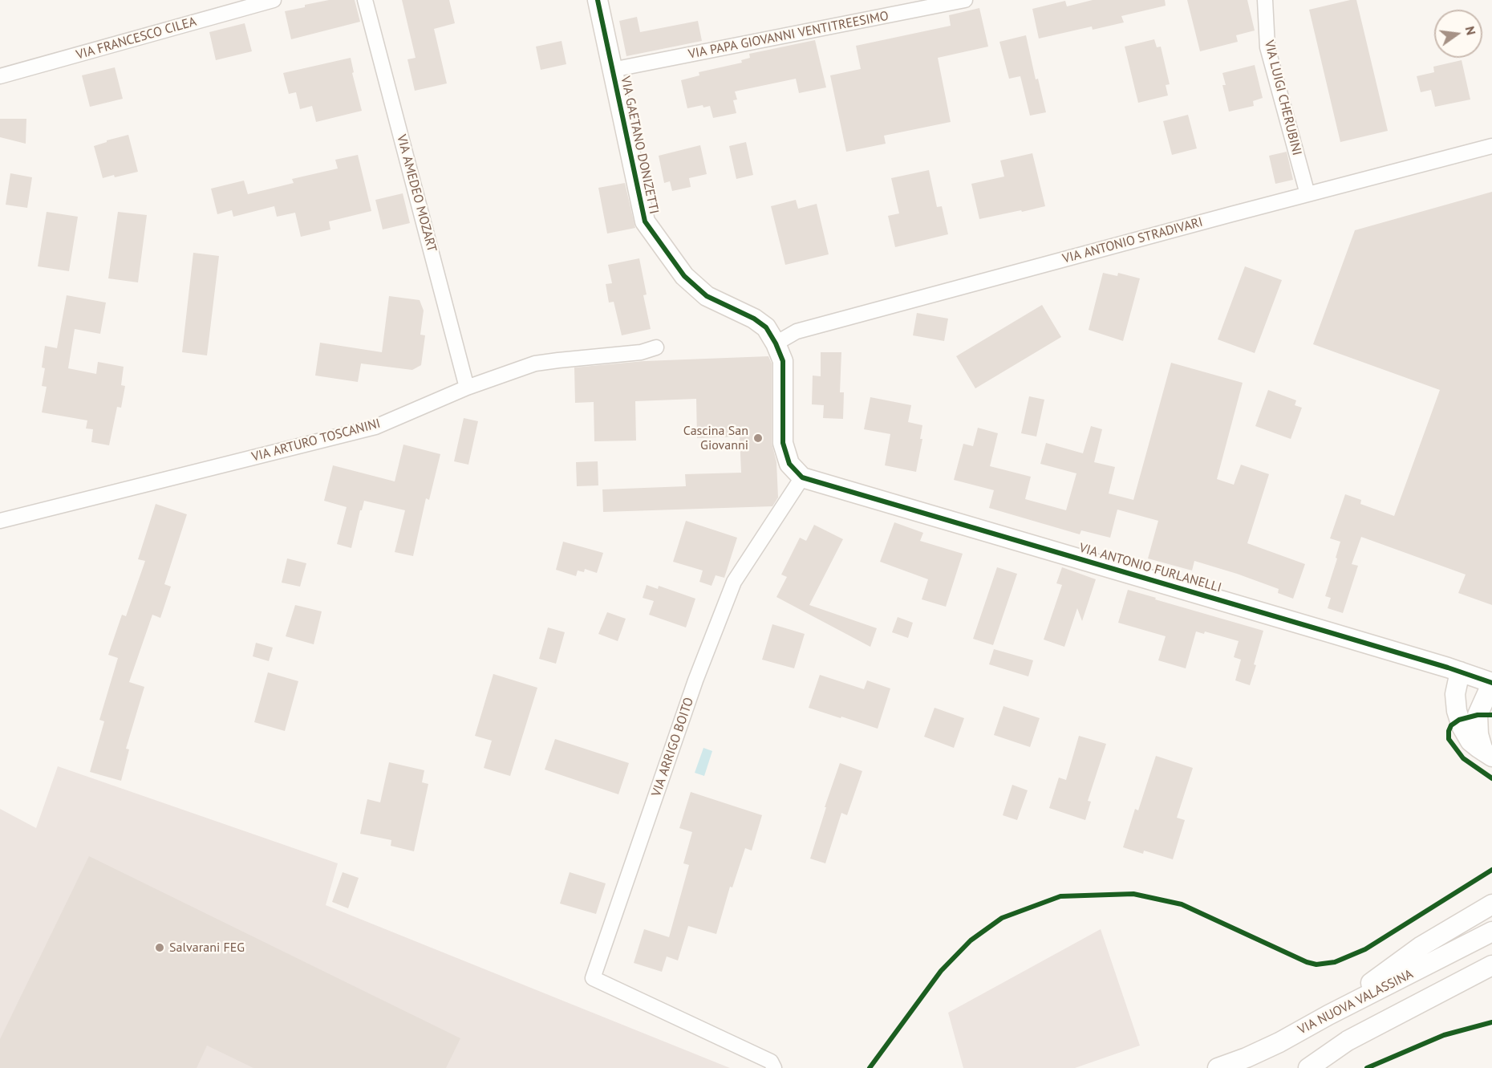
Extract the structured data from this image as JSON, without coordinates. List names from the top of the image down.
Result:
{
  "streets": {
    "street": [
      "VIA PAPA GIOVANNI VENTITREESIMO",
      "VIA FRANCESCO CILEA",
      "VIA LUIGI CHERUBINI",
      "VIA GAETANO DONIZETTI",
      "VIA AMEDEO MOZART",
      "VIA ANTONIO STRADIVARI",
      "VIA ARTURO TOSCANINI",
      "VIA ANTONIO FURLANELLI",
      "VIA ARRIGO BOITO",
      "VIA NUOVA VALASSINA"
    ]
  },
  "crossings": [
    ["VIA PAPA GIOVANNI VENTITREESIMO", "VIA GAETANO DONIZETTI"],
    ["VIA LUIGI CHERUBINI", "VIA ANTONIO STRADIVARI"],
    ["VIA GAETANO DONIZETTI", "VIA ANTONIO STRADIVARI"],
    ["VIA AMEDEO MOZART", "VIA ARTURO TOSCANINI"],
    ["VIA ANTONIO FURLANELLI", "VIA ARRIGO BOITO"]
  ],
  "places": ["Cascina San Giovanni", "Salvarani FEG"],
  "north": "right"
}
